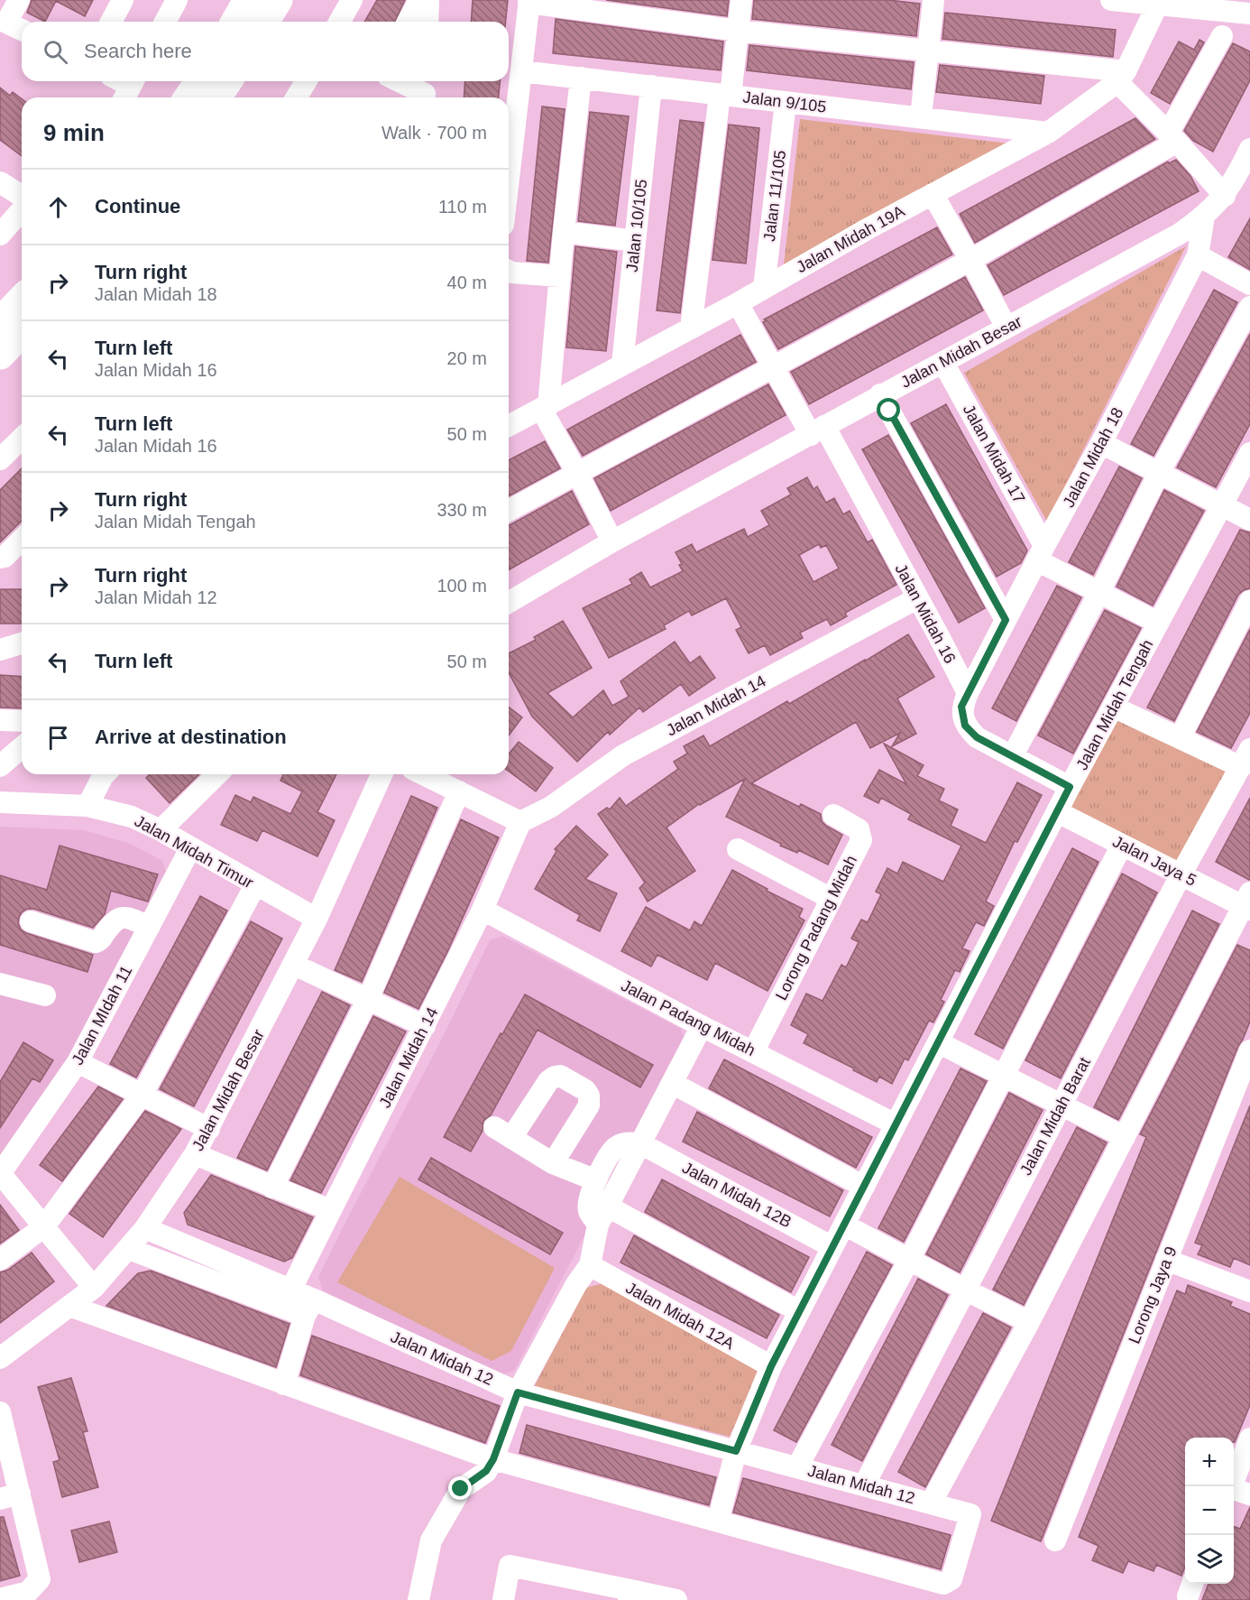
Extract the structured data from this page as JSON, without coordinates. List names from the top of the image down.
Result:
{
  "streets": {
    "street": [
      "Jalan 9/105",
      "Jalan 11/105",
      "Jalan 10/105",
      "Jalan Midah 19A",
      "Jalan Midah Besar",
      "Jalan Midah 17",
      "Jalan Midah 18",
      "Jalan Midah 16",
      "Jalan Midah Tengah",
      "Jalan Midah 14",
      "Jalan Midah Timur",
      "Jalan Jaya 5",
      "Lorong Padang Midah",
      "Jalan MIdah 11",
      "Jalan Padang Midah",
      "Jalan Midah Barat",
      "Jalan Midah 12B",
      "Lorong Jaya 9",
      "Jalan Midah 12A",
      "Jalan Midah 12"
    ]
  },
  "crossings": [
    ["Jalan 9/105", "Jalan 11/105"],
    ["Jalan 9/105", "Jalan 10/105"],
    ["Jalan 9/105", "Jalan Midah 19A"],
    ["Jalan 11/105", "Jalan Midah 19A"],
    ["Jalan 10/105", "Jalan Midah 19A"],
    ["Jalan Midah 19A", "Jalan Midah 16"],
    ["Jalan Midah Besar", "Jalan Midah 17"],
    ["Jalan Midah Besar", "Jalan Midah 18"],
    ["Jalan Midah Besar", "Jalan Midah 16"],
    ["Jalan Midah Besar", "Jalan Midah Timur"],
    ["Jalan Midah Besar", "Jalan Midah 12"],
    ["Jalan Midah 17", "Jalan Midah 18"],
    ["Jalan Midah 18", "Jalan Midah 16"],
    ["Jalan Midah 16", "Jalan Midah 14"],
    ["Jalan Midah Tengah", "Jalan Jaya 5"],
    ["Jalan Midah Tengah", "Jalan Padang Midah"],
    ["Jalan Midah Tengah", "Jalan Midah 12B"],
    ["Jalan Midah Tengah", "Jalan Midah 12A"],
    ["Jalan Midah Tengah", "Jalan Midah 12"],
    ["Jalan Midah 14", "Jalan Padang Midah"],
    ["Jalan Midah 14", "Jalan Midah 12"],
    ["Jalan Midah Timur", "Jalan MIdah 11"],
    ["Jalan Jaya 5", "Jalan Midah Barat"],
    ["Lorong Padang Midah", "Jalan Padang Midah"],
    ["Jalan Midah Barat", "Jalan Midah 12"]
  ],
  "page": {
    "search": "Search here",
    "heading": ["9 min", "Walk · 700 m"],
    "list": [
      ["Continue", "110 m"],
      ["Turn right", "Jalan Midah 18", "40 m"],
      ["Turn left", "Jalan Midah 16", "20 m"],
      ["Turn left", "Jalan Midah 16", "50 m"],
      ["Turn right", "Jalan Midah Tengah", "330 m"],
      ["Turn right", "Jalan Midah 12", "100 m"],
      ["Turn left", "50 m"],
      "Arrive at destination"
    ],
    "map_buttons": ["+", "−"]
  }
}
